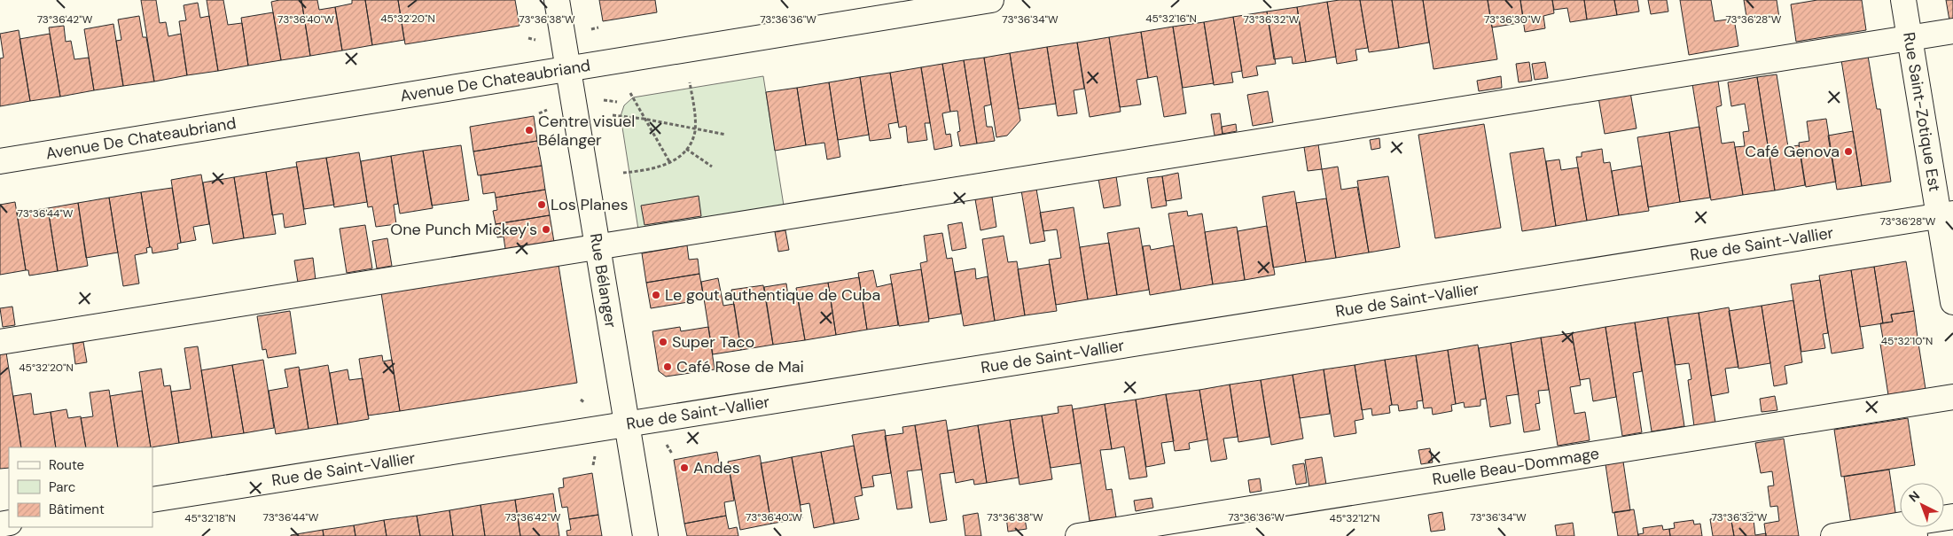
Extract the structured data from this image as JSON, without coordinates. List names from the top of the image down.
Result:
{
  "streets": {
    "street": [
      "Avenue De Chateaubriand",
      "Rue Saint-Zotique Est",
      "Rue de Saint-Vallier",
      "Rue Bélanger",
      "Ruelle Beau-Dommage"
    ]
  },
  "crossings": [
    ["Avenue De Chateaubriand", "Rue Bélanger"],
    ["Rue Saint-Zotique Est", "Rue de Saint-Vallier"],
    ["Rue de Saint-Vallier", "Rue Bélanger"]
  ],
  "places": [
    "Centre visuel Bélanger",
    "Café Genova",
    "Los Planes",
    "One Punch Mickey's",
    "Le gout authentique de Cuba",
    "Super Taco",
    "Café Rose de Mai",
    "Andes"
  ],
  "legend": ["Route", "Parc", "Bâtiment"],
  "north": "top left",
  "coordinates": [
    "45°32'20\"N",
    "45°32'16\"N",
    "73°36'42\"W",
    "73°36'40\"W",
    "73°36'38\"W",
    "73°36'36\"W",
    "73°36'34\"W",
    "73°36'32\"W",
    "73°36'30\"W",
    "73°36'28\"W",
    "73°36'44\"W",
    "45°32'10\"N",
    "45°32'18\"N",
    "45°32'12\"N"
  ]
}
